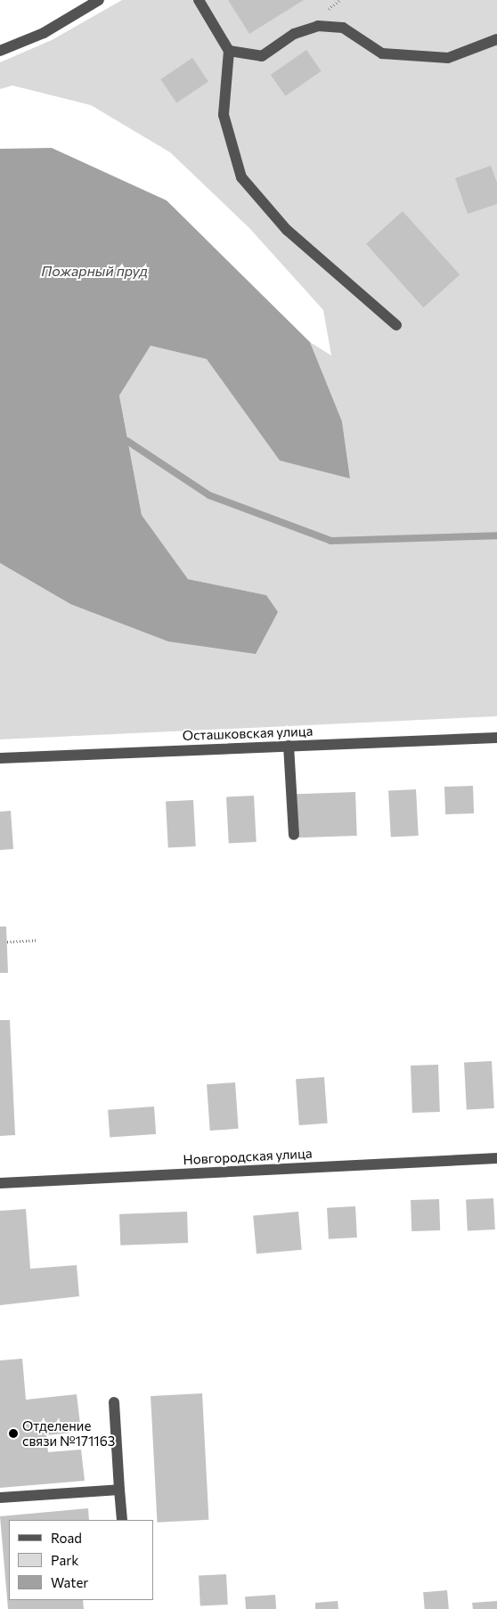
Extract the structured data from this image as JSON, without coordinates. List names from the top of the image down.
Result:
{
  "streets": {
    "street": ["Осташковская улица", "Новгородская улица"]
  },
  "water": ["Пожарный пруд"],
  "places": ["Отделение связи №171163"],
  "legend": ["Road", "Park", "Water"]
}
